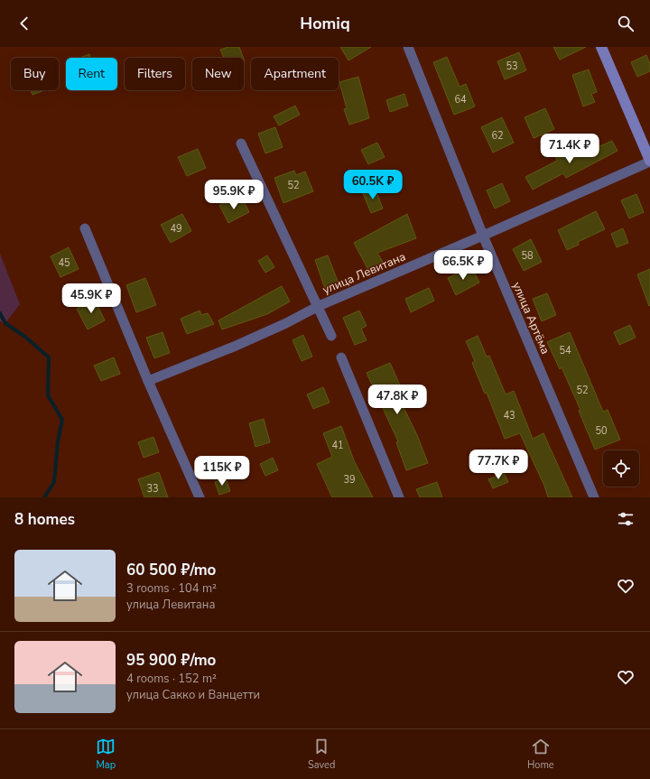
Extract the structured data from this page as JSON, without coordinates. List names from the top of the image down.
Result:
{
  "streets": {
    "street": ["улица Левитана", "улица Артёма"]
  },
  "crossings": [
    ["улица Левитана", "улица Артёма"]
  ],
  "house_numbers": [
    "53",
    "64",
    "62",
    "52",
    "49",
    "58",
    "45",
    "54",
    "52",
    "43",
    "50",
    "41",
    "39",
    "33"
  ],
  "page": {
    "header": "Homiq",
    "chip": [
      "Buy",
      "Rent",
      "Filters",
      "New",
      "Apartment"
    ],
    "price": [
      "71.4K ₽",
      "60.5K ₽",
      "95.9K ₽",
      "66.5K ₽",
      "45.9K ₽",
      "47.8K ₽",
      "77.7K ₽",
      "115K ₽"
    ],
    "heading": "8 homes",
    "list": [
      {
        "name": "60 500 ₽/mo",
        "note": "3 rooms · 104 m² · улица Левитана"
      },
      {
        "name": "95 900 ₽/mo",
        "note": "4 rooms · 152 m² · улица Сакко и Ванцетти"
      }
    ],
    "tabs": ["Map", "Saved", "Home"]
  }
}
